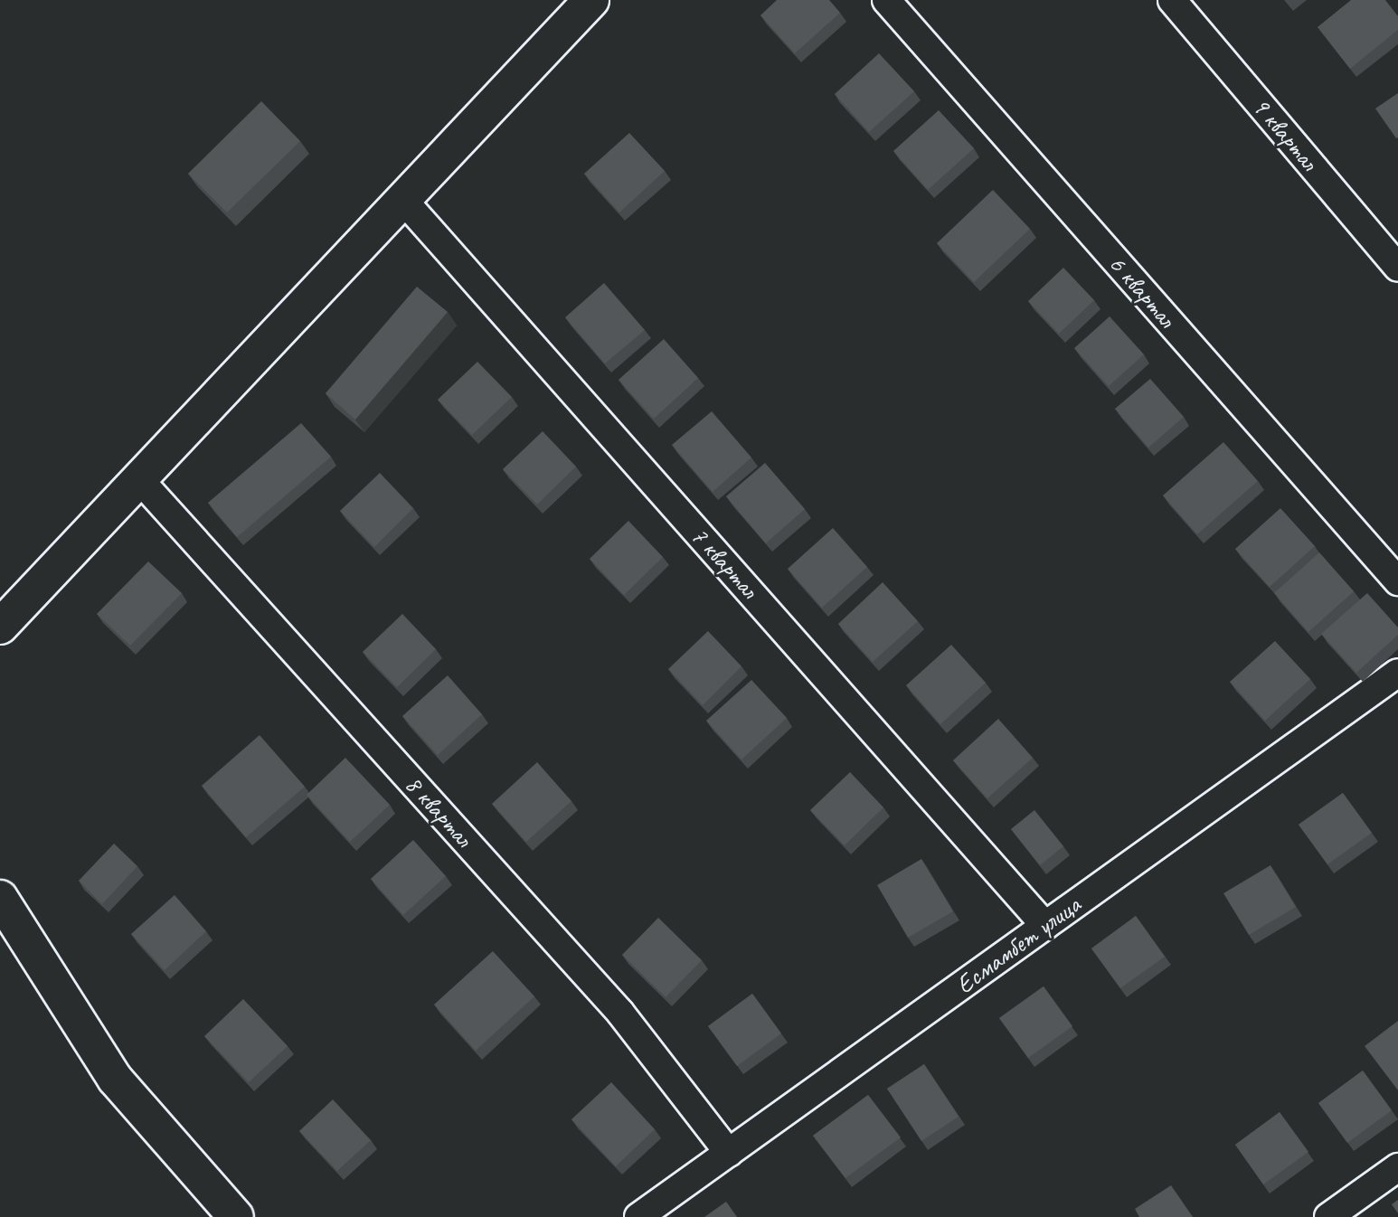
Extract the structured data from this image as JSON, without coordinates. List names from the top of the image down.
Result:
{
  "streets": {
    "street": [
      "9 квартал",
      "6 квартал",
      "7 квартал",
      "8 квартал",
      "Есмамбет улица"
    ]
  },
  "crossings": [
    ["7 квартал", "Есмамбет улица"],
    ["8 квартал", "Есмамбет улица"]
  ]
}
